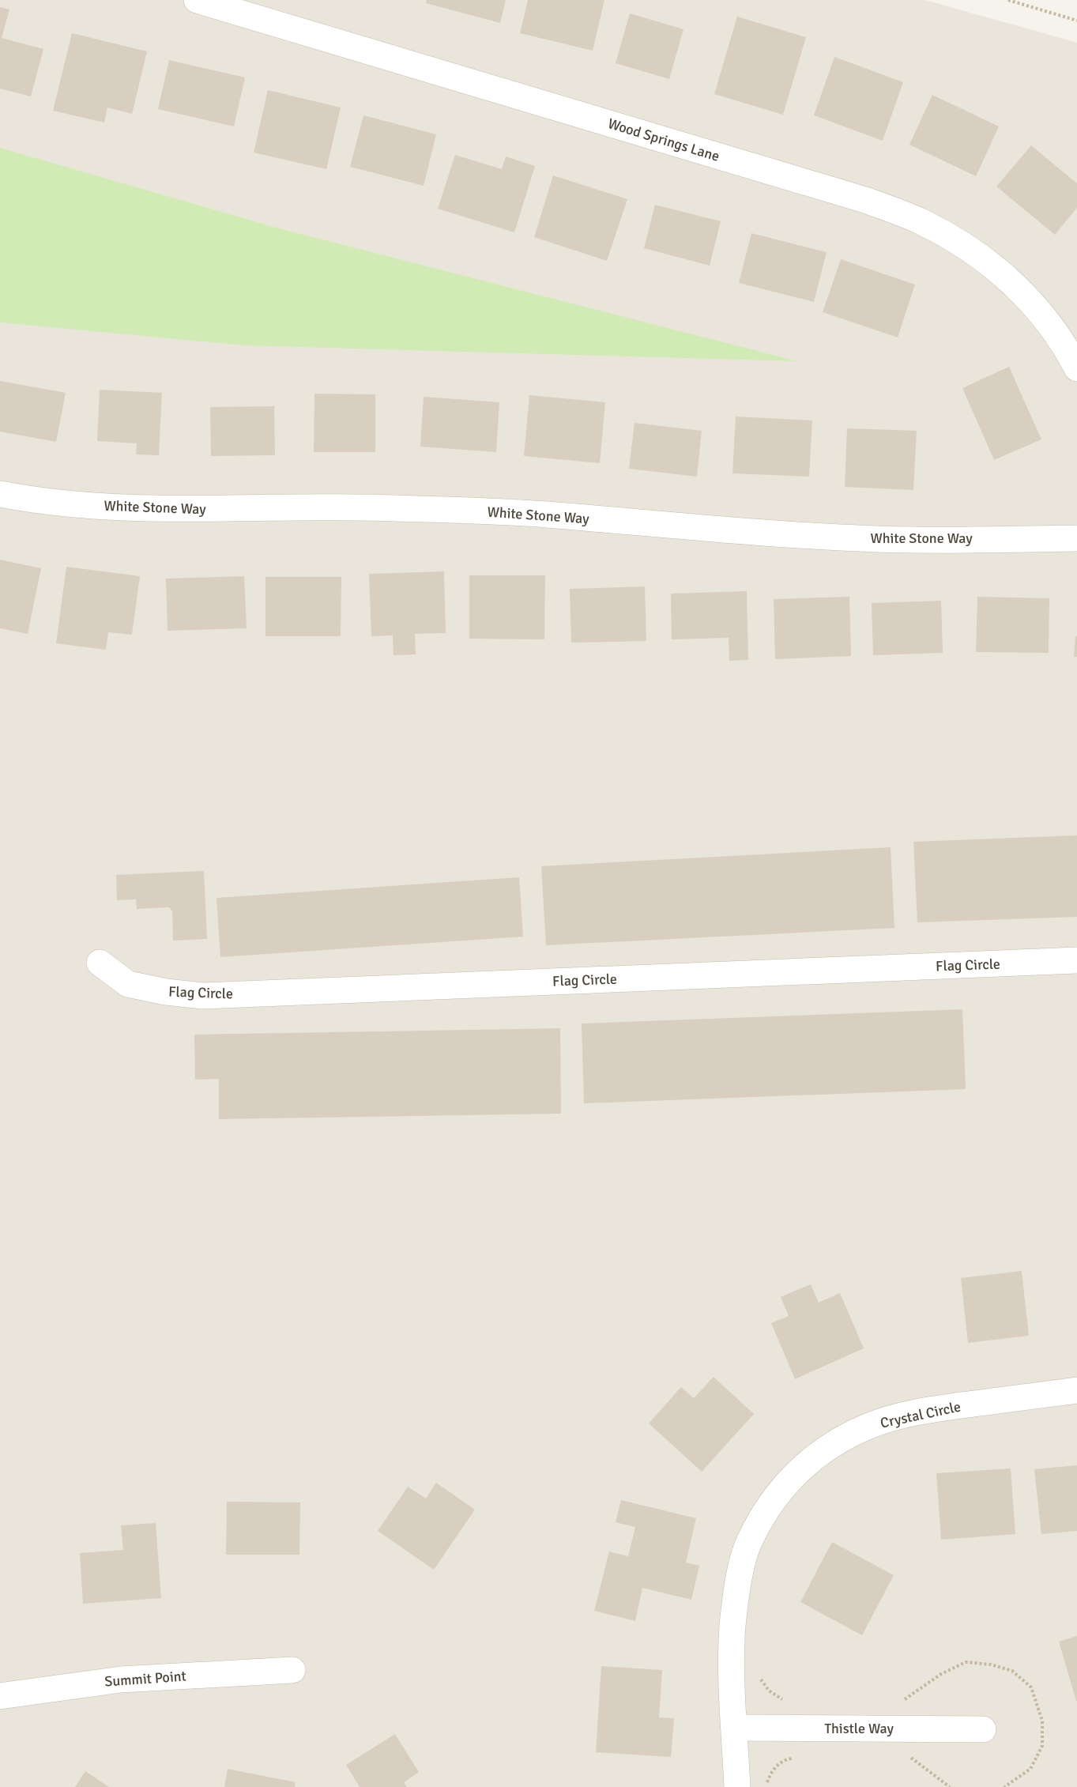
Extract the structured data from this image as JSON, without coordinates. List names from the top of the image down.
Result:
{
  "streets": {
    "street": [
      "Wood Springs Lane",
      "White Stone Way",
      "Flag Circle",
      "Crystal Circle",
      "Summit Point",
      "Thistle Way"
    ]
  },
  "crossings": [
    ["Crystal Circle", "Thistle Way"]
  ]
}
